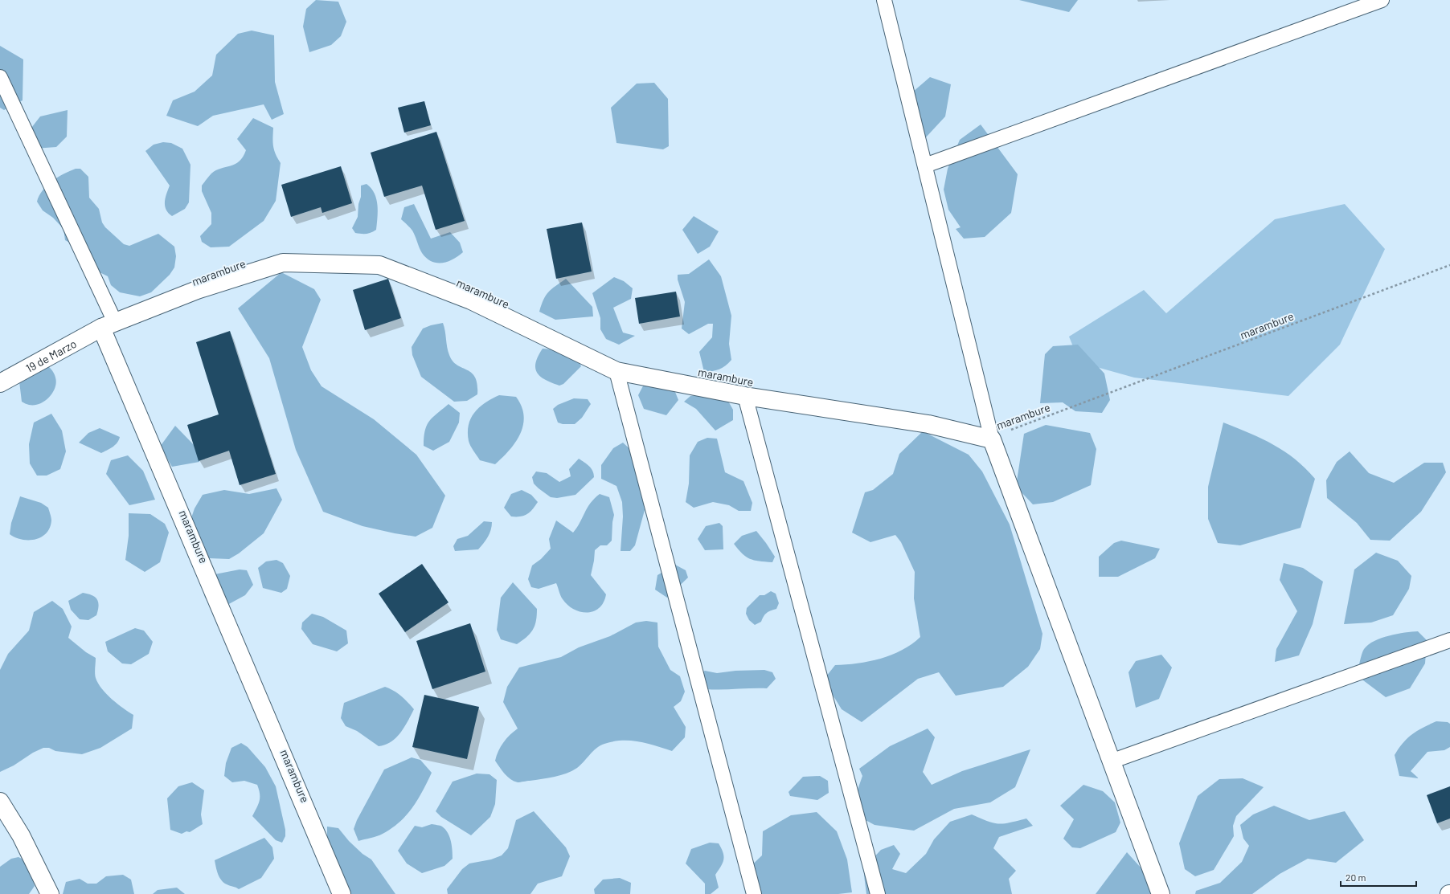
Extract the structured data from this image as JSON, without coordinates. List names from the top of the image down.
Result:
{
  "streets": {
    "street": ["19 de Marzo"],
    "path": ["marambure"]
  },
  "crossings": [
    ["marambure", "19 de Marzo"]
  ],
  "scale_bar": "20 m"
}
